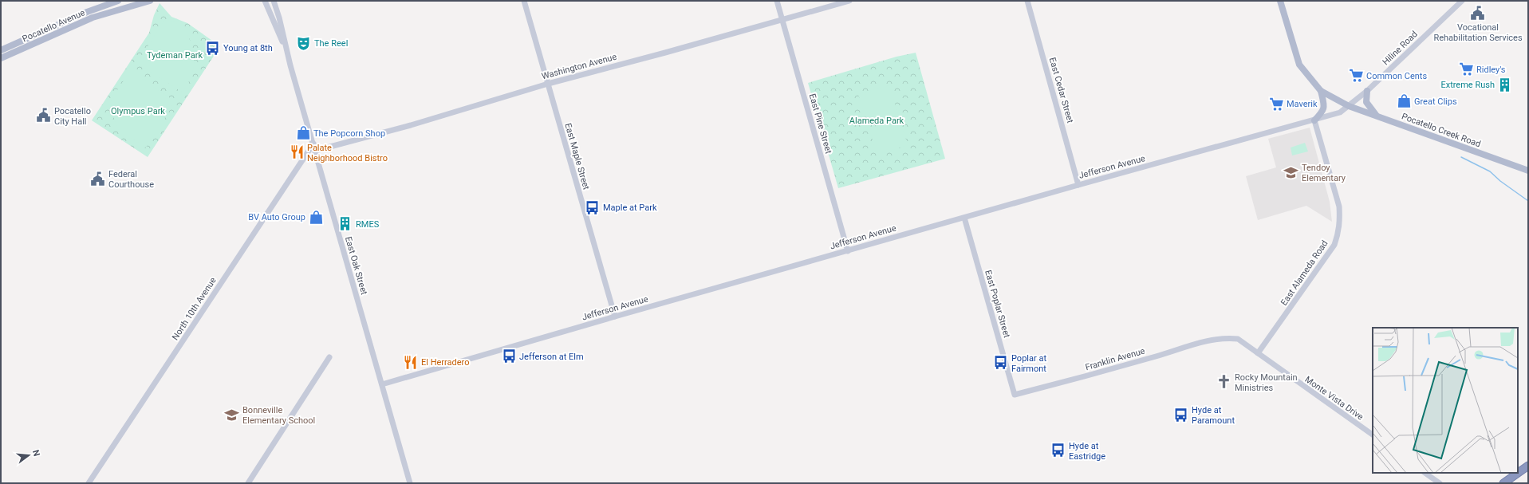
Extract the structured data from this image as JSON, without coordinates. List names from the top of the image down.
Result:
{
  "streets": {
    "main road": ["Pocatello Avenue", "Pocatello Creek Road"],
    "street": [
      "Hiline Road",
      "Washington Avenue",
      "East Cedar Street",
      "East Pine Street",
      "East Maple Street",
      "Jefferson Avenue",
      "East Oak Street",
      "East Alameda Road",
      "East Poplar Street",
      "North 10th Avenue",
      "Franklin Avenue",
      "Monte Vista Drive"
    ]
  },
  "crossings": [
    ["Hiline Road", "Pocatello Creek Road"],
    ["Hiline Road", "Jefferson Avenue"],
    ["Washington Avenue", "East Pine Street"],
    ["Washington Avenue", "East Maple Street"],
    ["Washington Avenue", "East Oak Street"],
    ["East Cedar Street", "Jefferson Avenue"],
    ["East Pine Street", "Jefferson Avenue"],
    ["Pocatello Creek Road", "Jefferson Avenue"],
    ["East Maple Street", "Jefferson Avenue"],
    ["Jefferson Avenue", "East Oak Street"],
    ["Jefferson Avenue", "East Alameda Road"],
    ["Jefferson Avenue", "East Poplar Street"],
    ["East Oak Street", "North 10th Avenue"],
    ["East Alameda Road", "Monte Vista Drive"],
    ["East Poplar Street", "Franklin Avenue"],
    ["Franklin Avenue", "Monte Vista Drive"]
  ],
  "parks": ["Tydeman Park", "Olympus Park", "Alameda Park"],
  "places": {
    "public building": ["Vocational Rehabilitation Services", "Pocatello City Hall", "Federal Courthouse"],
    "theatre": ["The Reel"],
    "bus stop": [
      "Young at 8th",
      "Maple at Park",
      "Jefferson at Elm",
      "Poplar at Fairmont",
      "Hyde at Paramount",
      "Hyde at Eastridge"
    ],
    "supermarket": ["Ridley's", "Common Cents", "Maverik"],
    "building": ["Extreme Rush", "RMES"],
    "shop": ["Great Clips", "The Popcorn Shop", "BV Auto Group"],
    "restaurant": ["Palate Neighborhood Bistro", "El Herradero"],
    "school or university": ["Tendoy Elementary", "Bonneville Elementary School"],
    "church": ["Rocky Mountain Ministries"]
  },
  "north": "right"
}
